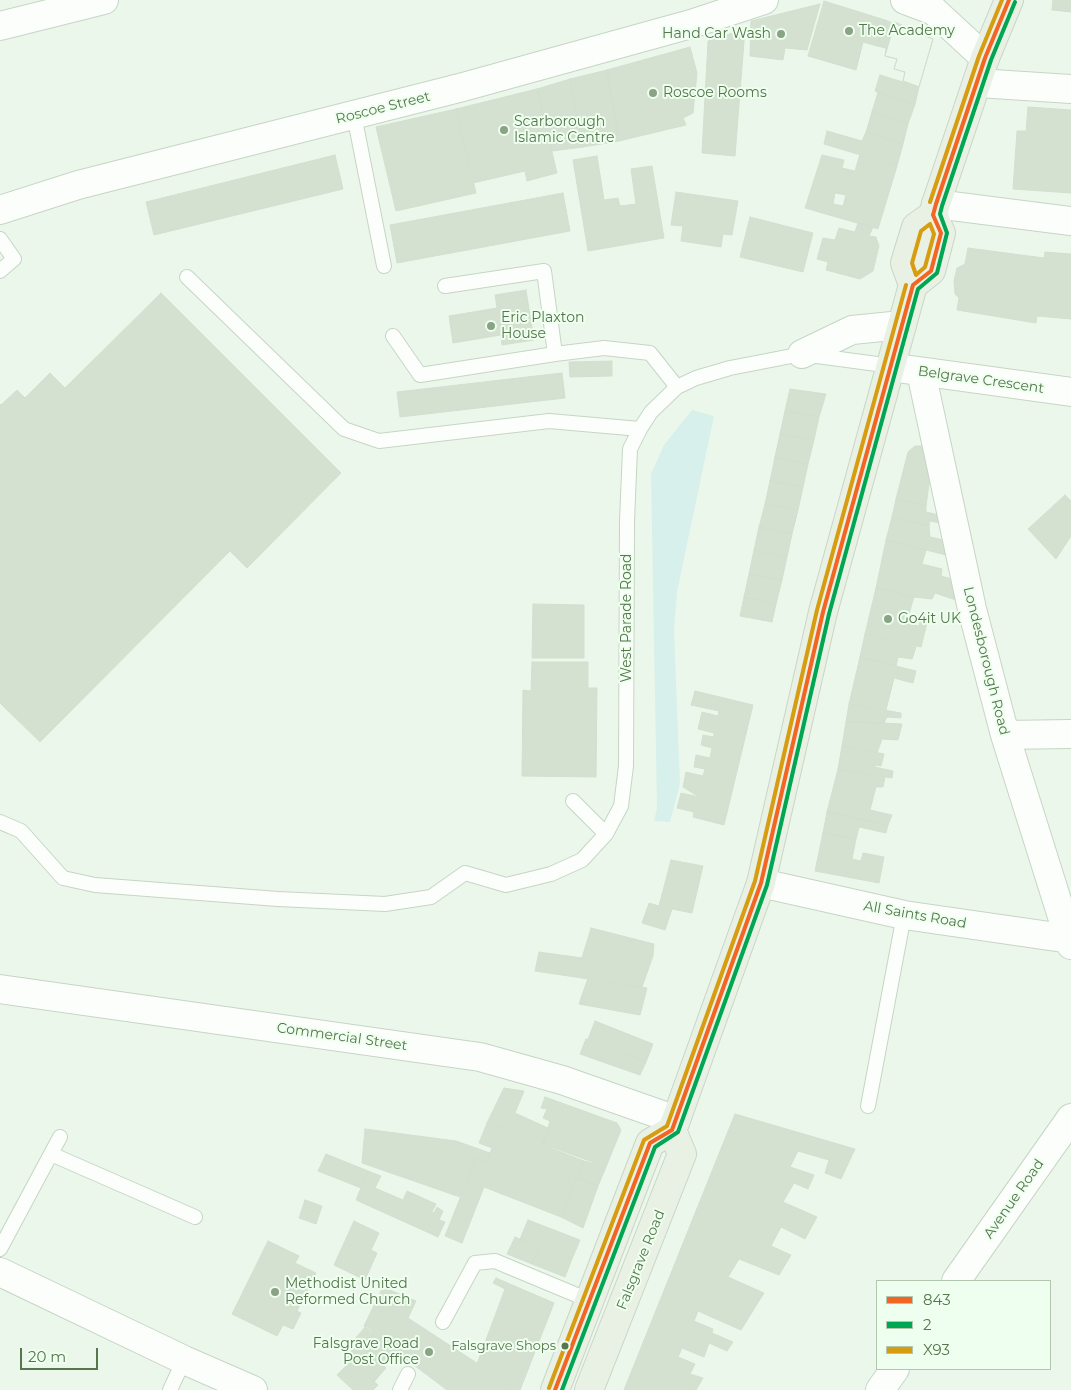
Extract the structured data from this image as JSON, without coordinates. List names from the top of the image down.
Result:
{
  "streets": {
    "highway": ["Falsgrave Road"],
    "street": [
      "Roscoe Street",
      "Belgrave Crescent",
      "West Parade Road",
      "Londesborough Road",
      "All Saints Road",
      "Commercial Street",
      "Avenue Road"
    ]
  },
  "crossings": [
    ["Belgrave Crescent", "West Parade Road"],
    ["Belgrave Crescent", "Londesborough Road"],
    ["Londesborough Road", "All Saints Road"],
    ["Commercial Street", "Falsgrave Road"]
  ],
  "places": [
    "The Academy",
    "Hand Car Wash",
    "Roscoe Rooms",
    "Scarborough Islamic Centre",
    "Eric Plaxton House",
    "Go4it UK",
    "Methodist United Reformed Church",
    "Falsgrave Shops",
    "Falsgrave Road Post Office"
  ],
  "lines": ["transit line 843", "transit line X93", "transit line 2"],
  "legend": ["843", "2", "X93"],
  "scale_bar": "20 m"
}
